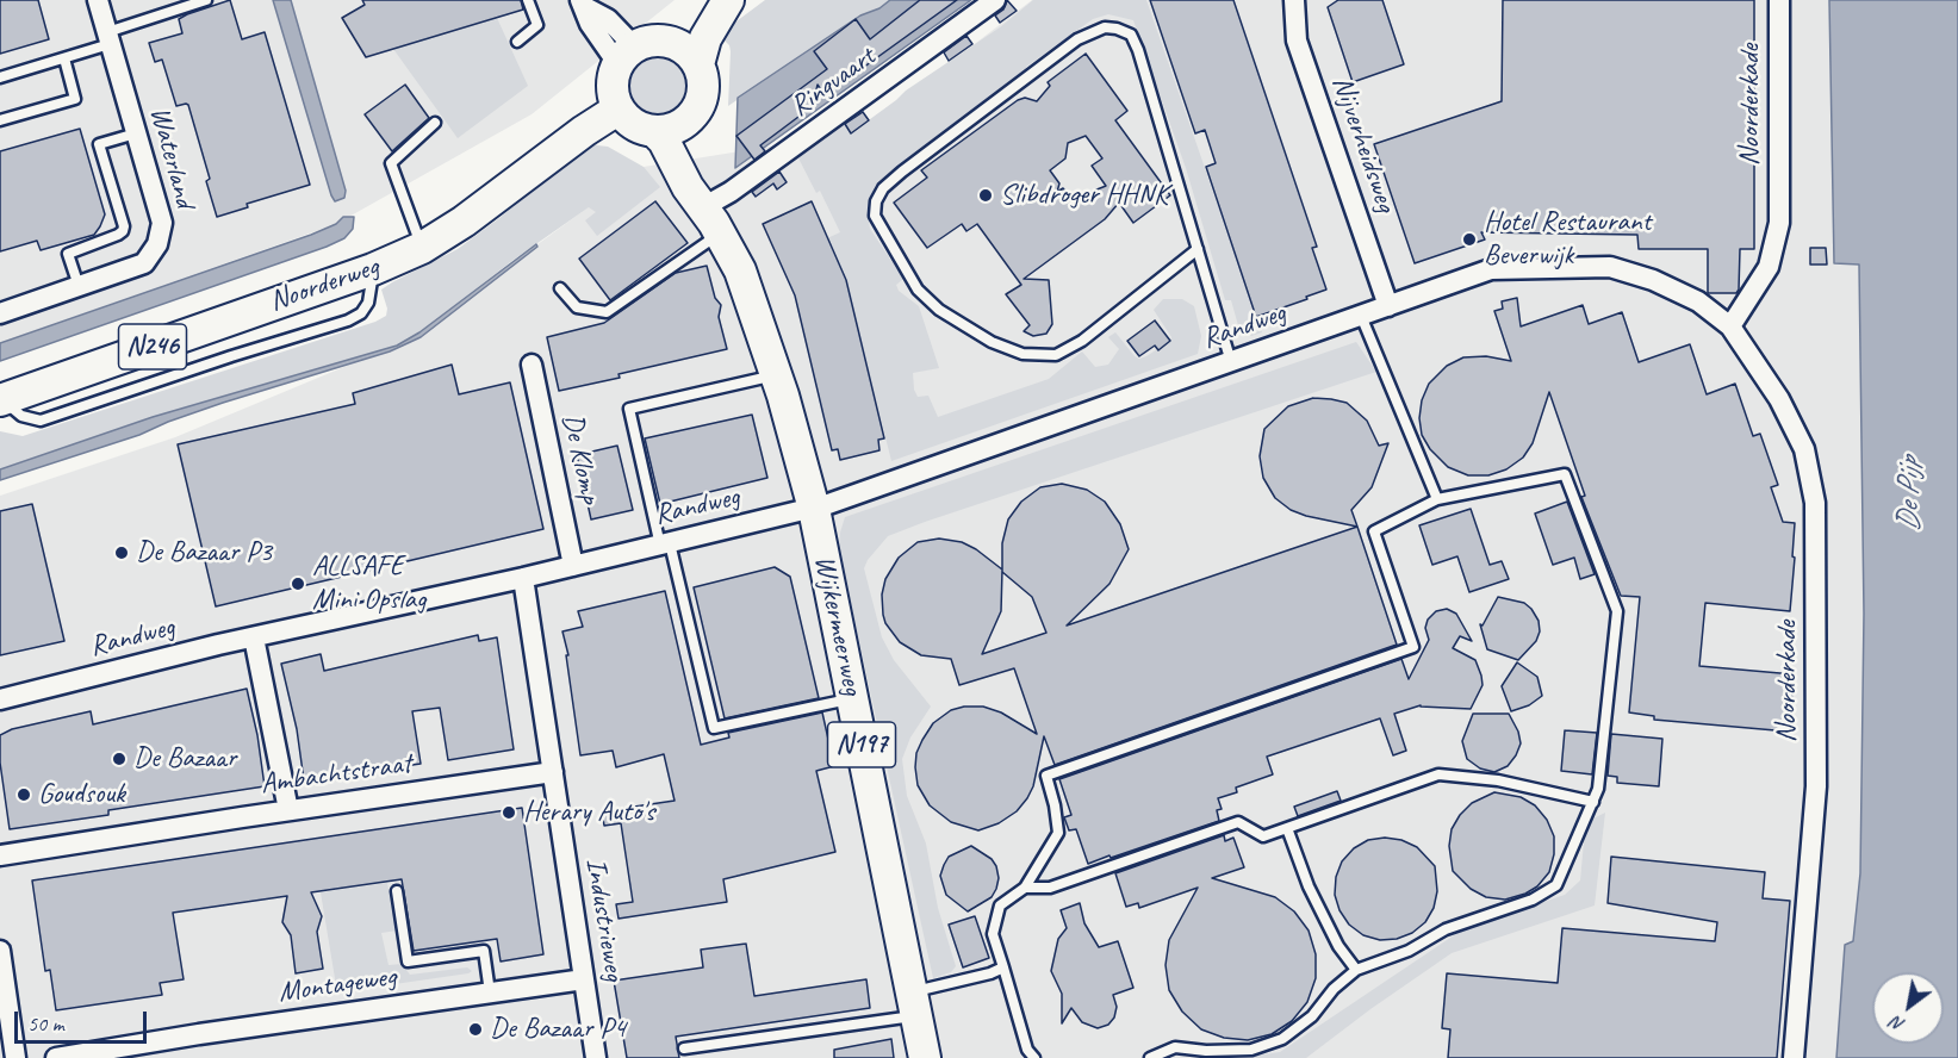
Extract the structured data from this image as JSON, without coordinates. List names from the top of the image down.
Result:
{
  "streets": {
    "main road": [
      "Noorderweg",
      "N246",
      "Wijkermeerweg",
      "N197"
    ],
    "street": [
      "Ringvaart",
      "Noorderkade",
      "Nijverheidsweg",
      "Waterland",
      "Randweg",
      "De Klomp",
      "Ambachtstraat",
      "Industrieweg",
      "Montageweg"
    ]
  },
  "crossings": [
    ["Ringvaart", "Wijkermeerweg"],
    ["Noorderkade", "Nijverheidsweg"],
    ["Noorderkade", "Randweg"],
    ["Nijverheidsweg", "Randweg"],
    ["Noorderweg", "Wijkermeerweg"],
    ["Randweg", "De Klomp"],
    ["Randweg", "Wijkermeerweg"],
    ["Randweg", "Industrieweg"],
    ["Ambachtstraat", "Industrieweg"],
    ["Industrieweg", "Montageweg"]
  ],
  "water": ["De Pijp"],
  "places": [
    "Slibdroger HHNK",
    "Hotel Restaurant Beverwijk",
    "De Bazaar P3",
    "ALLSAFE Mini Opslag",
    "De Bazaar",
    "Goudsouk",
    "Herary Auto's",
    "De Bazaar P4"
  ],
  "scale_bar": "50 m",
  "north": "bottom left"
}
